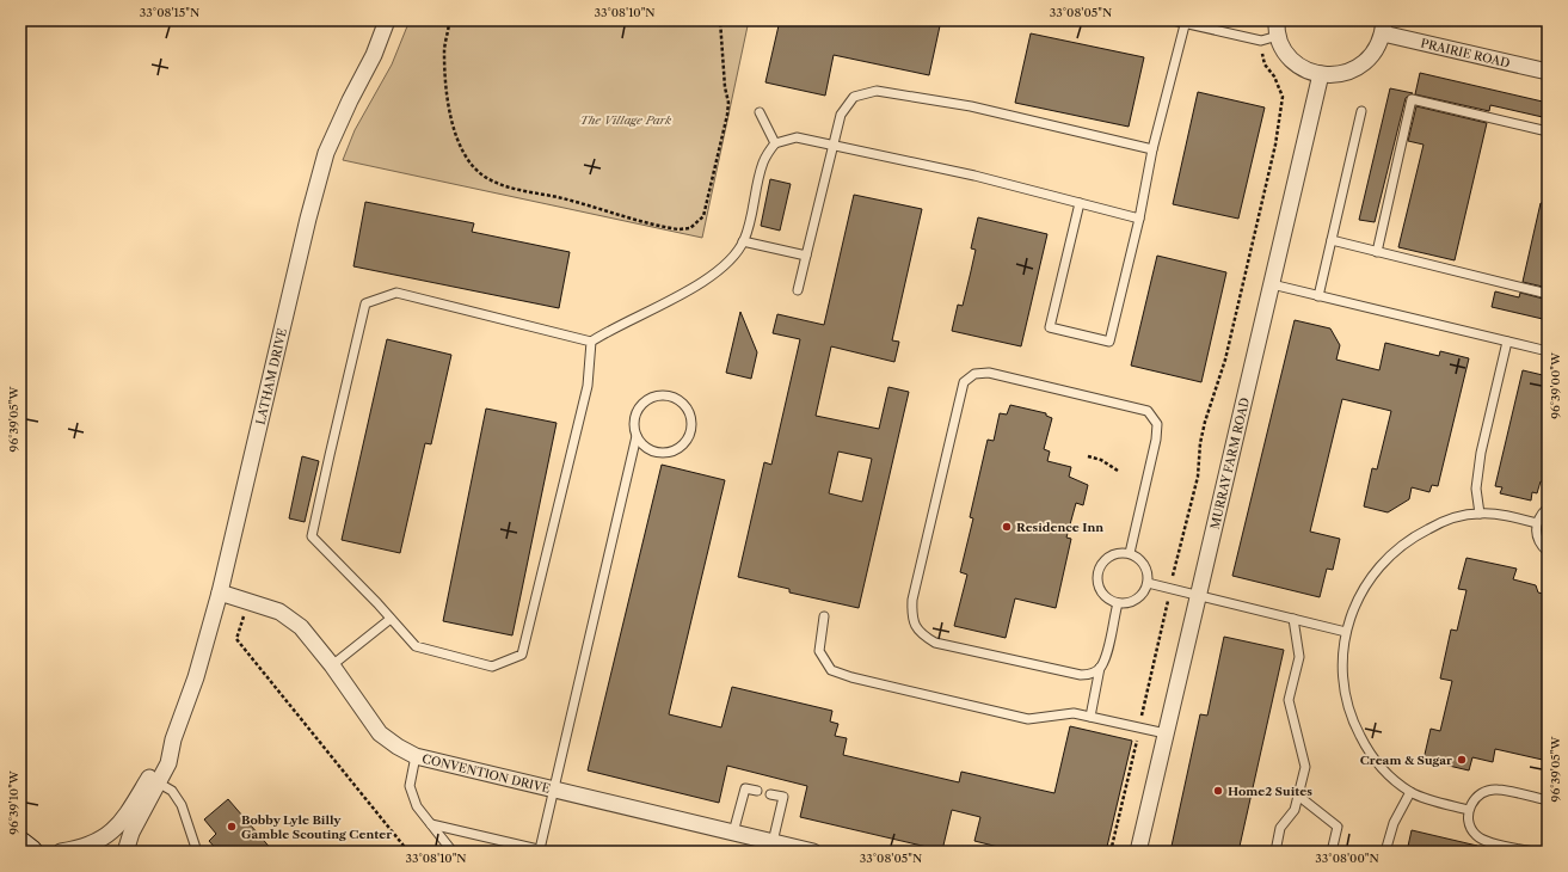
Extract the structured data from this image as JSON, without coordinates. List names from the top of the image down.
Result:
{
  "streets": {
    "street": [
      "PRAIRIE ROAD",
      "LATHAM DRIVE",
      "MURRAY FARM ROAD",
      "CONVENTION DRIVE"
    ]
  },
  "crossings": [
    ["LATHAM DRIVE", "CONVENTION DRIVE"]
  ],
  "parks": ["The Village Park"],
  "places": [
    "Residence Inn",
    "Cream & Sugar",
    "Home2 Suites",
    "Bobby Lyle Billy Gamble Scouting Center"
  ],
  "coordinates": [
    "33°08'15\"N",
    "33°08'10\"N",
    "33°08'05\"N",
    "96°39'00\"W",
    "96°39'05\"W",
    "96°39'10\"W",
    "33°08'00\"N"
  ]
}
